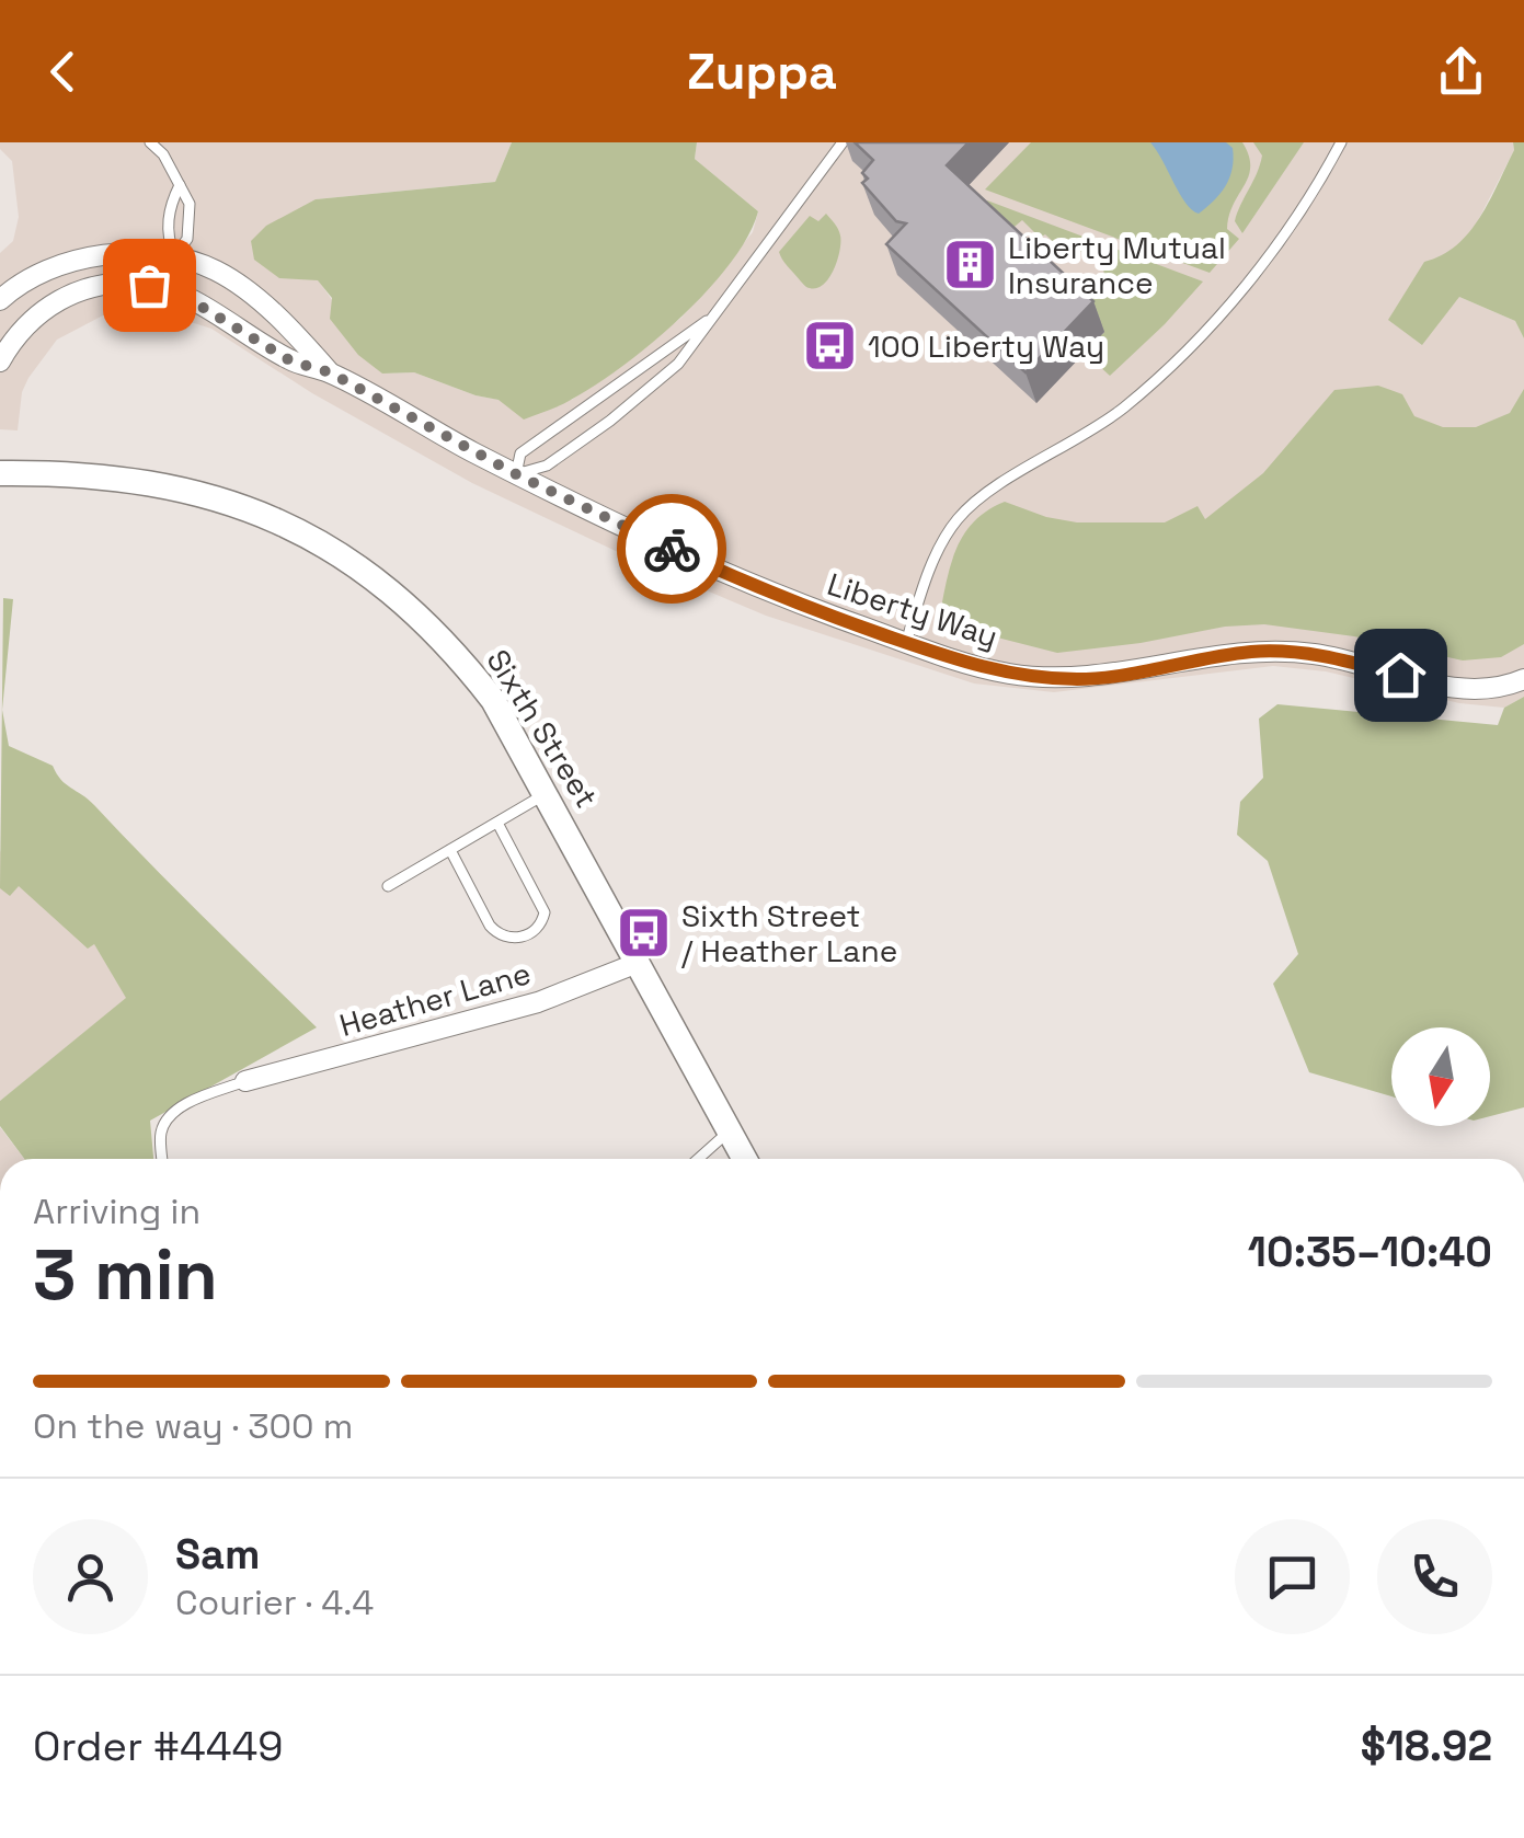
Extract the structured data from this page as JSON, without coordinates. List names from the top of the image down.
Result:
{
  "streets": {
    "main road": ["Sixth Street"],
    "street": ["Liberty Way", "Heather Lane"]
  },
  "crossings": [
    ["Sixth Street", "Heather Lane"]
  ],
  "places": {
    "building": ["Liberty Mutual Insurance"],
    "bus stop": ["100 Liberty Way", "Sixth Street / Heather Lane"]
  },
  "north": "bottom",
  "page": {
    "header": "Zuppa",
    "heading": ["3 min", "Arriving in", "10:35–10:40"],
    "panel": [
      "Sam",
      "Courier · 4.4",
      "Order #4449",
      "$18.92"
    ],
    "bar": "On the way · 300 m"
  }
}
